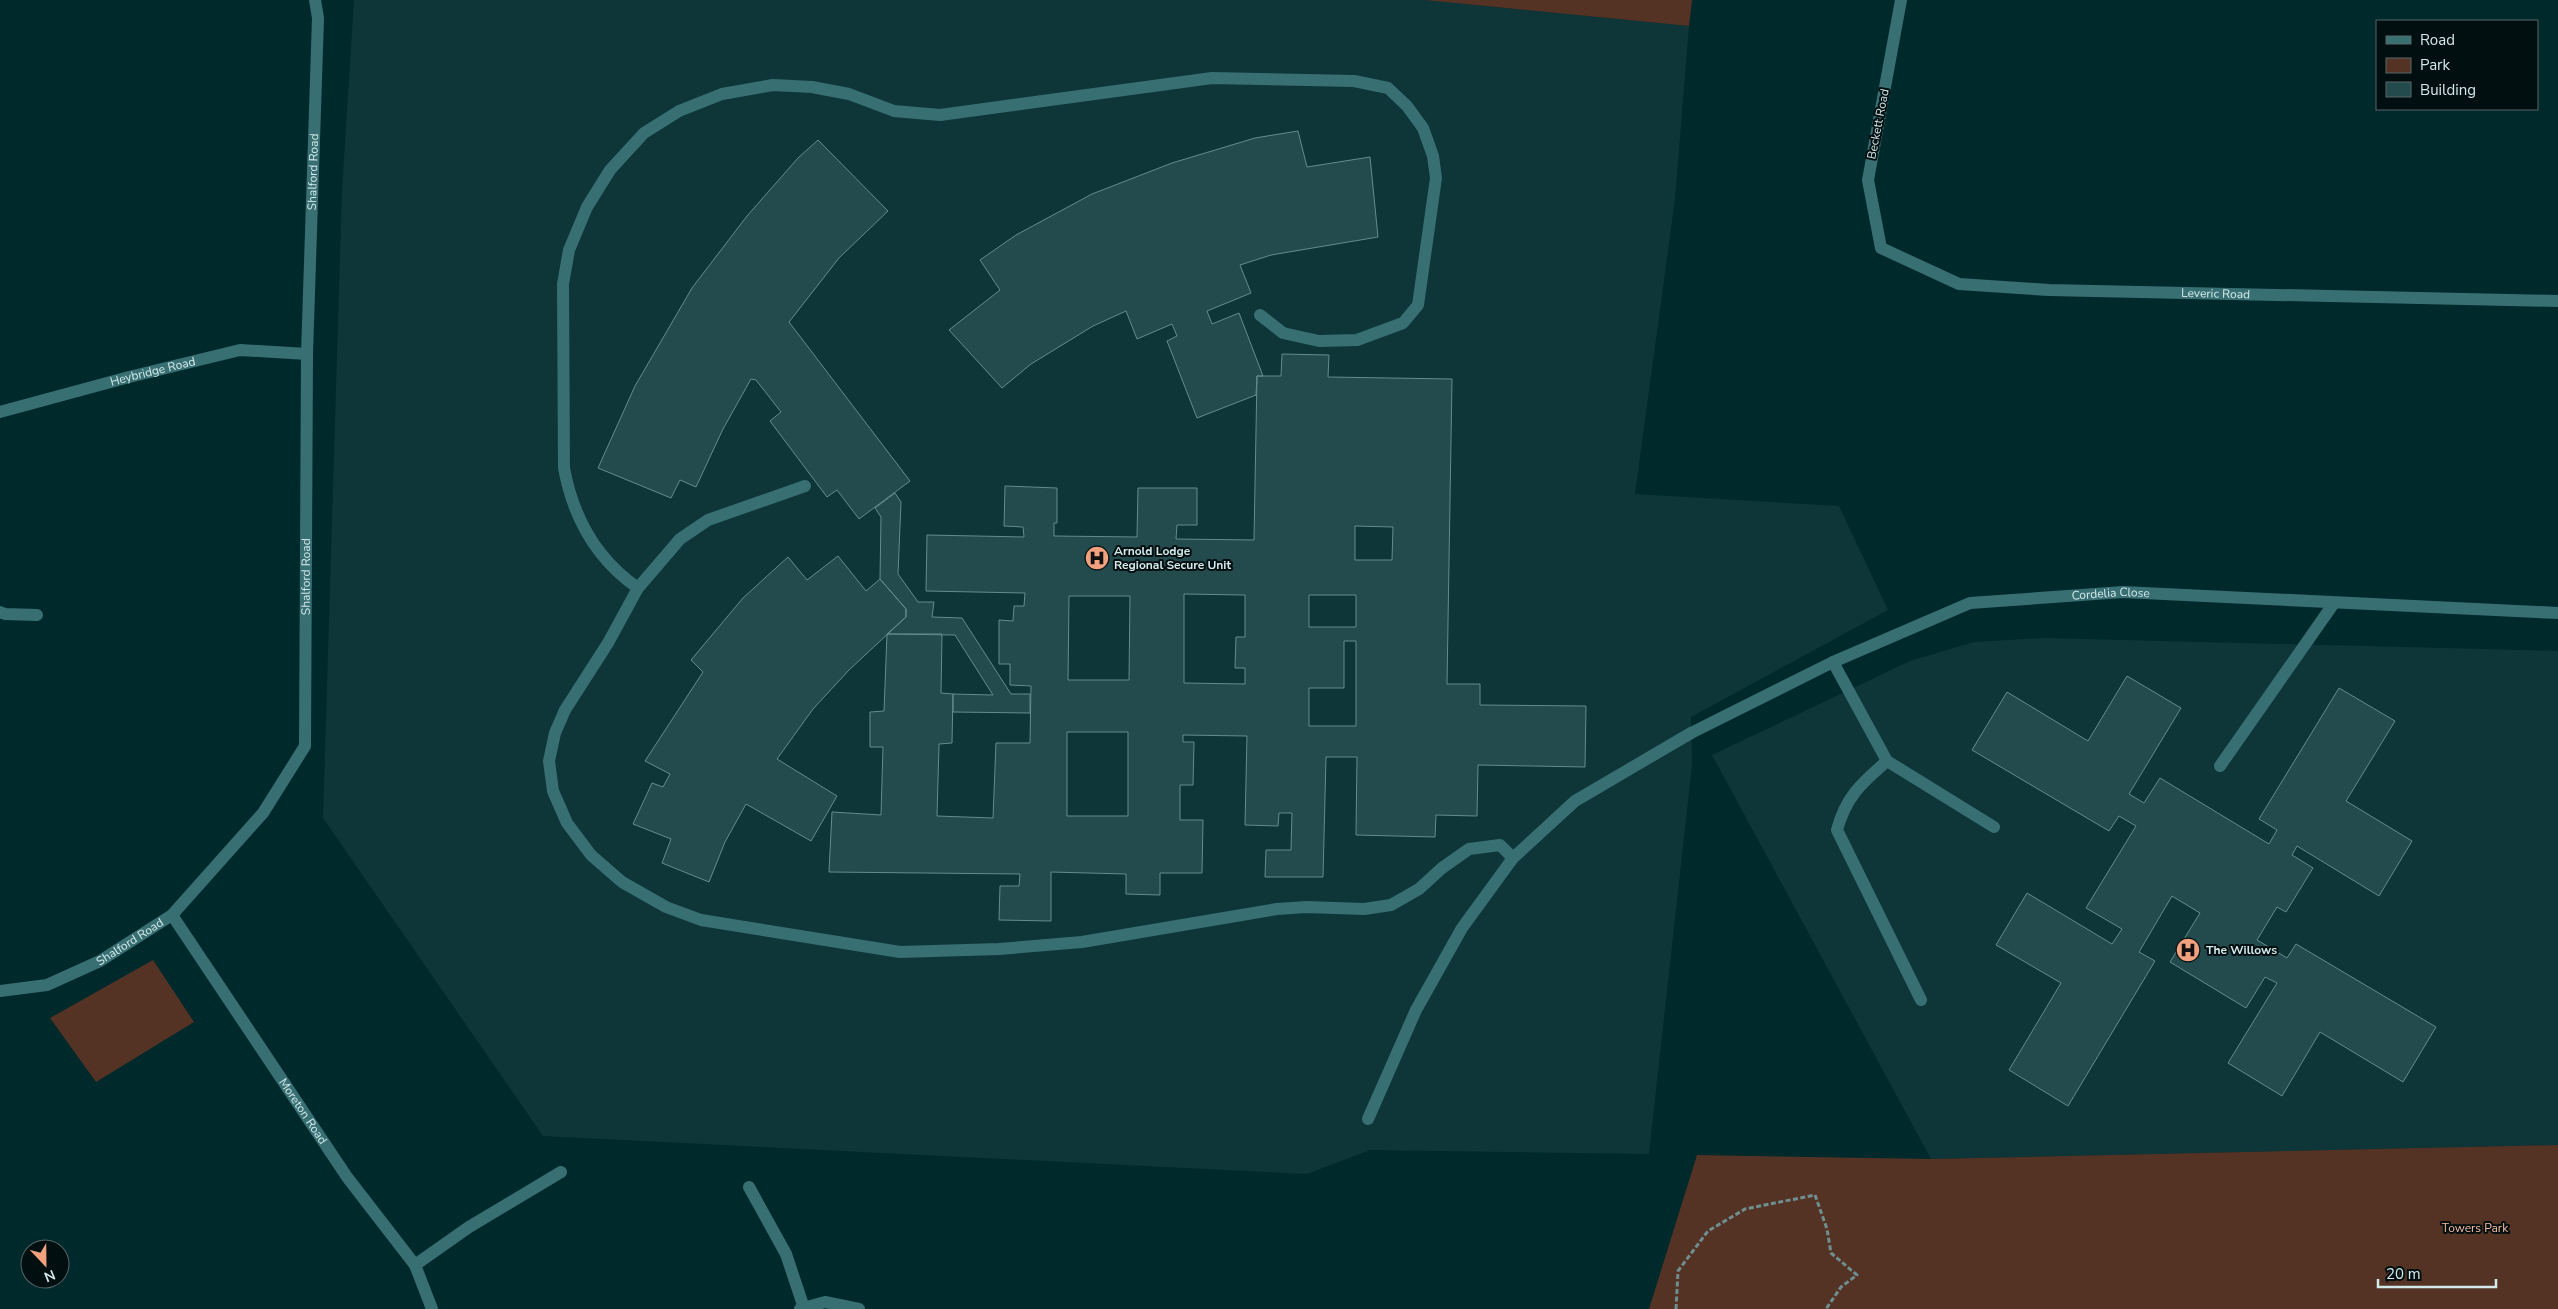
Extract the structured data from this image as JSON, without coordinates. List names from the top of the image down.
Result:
{
  "streets": {
    "street": [
      "Beckett Road",
      "Shalford Road",
      "Leveric Road",
      "Heybridge Road",
      "Cordelia Close",
      "Moreton Road"
    ]
  },
  "crossings": [
    ["Beckett Road", "Leveric Road"],
    ["Shalford Road", "Heybridge Road"],
    ["Shalford Road", "Moreton Road"]
  ],
  "parks": ["Towers Park"],
  "places": {
    "hospital": ["Arnold Lodge Regional Secure Unit", "The Willows"]
  },
  "legend": ["Road", "Park", "Building"],
  "scale_bar": "20 m",
  "north": "bottom"
}
